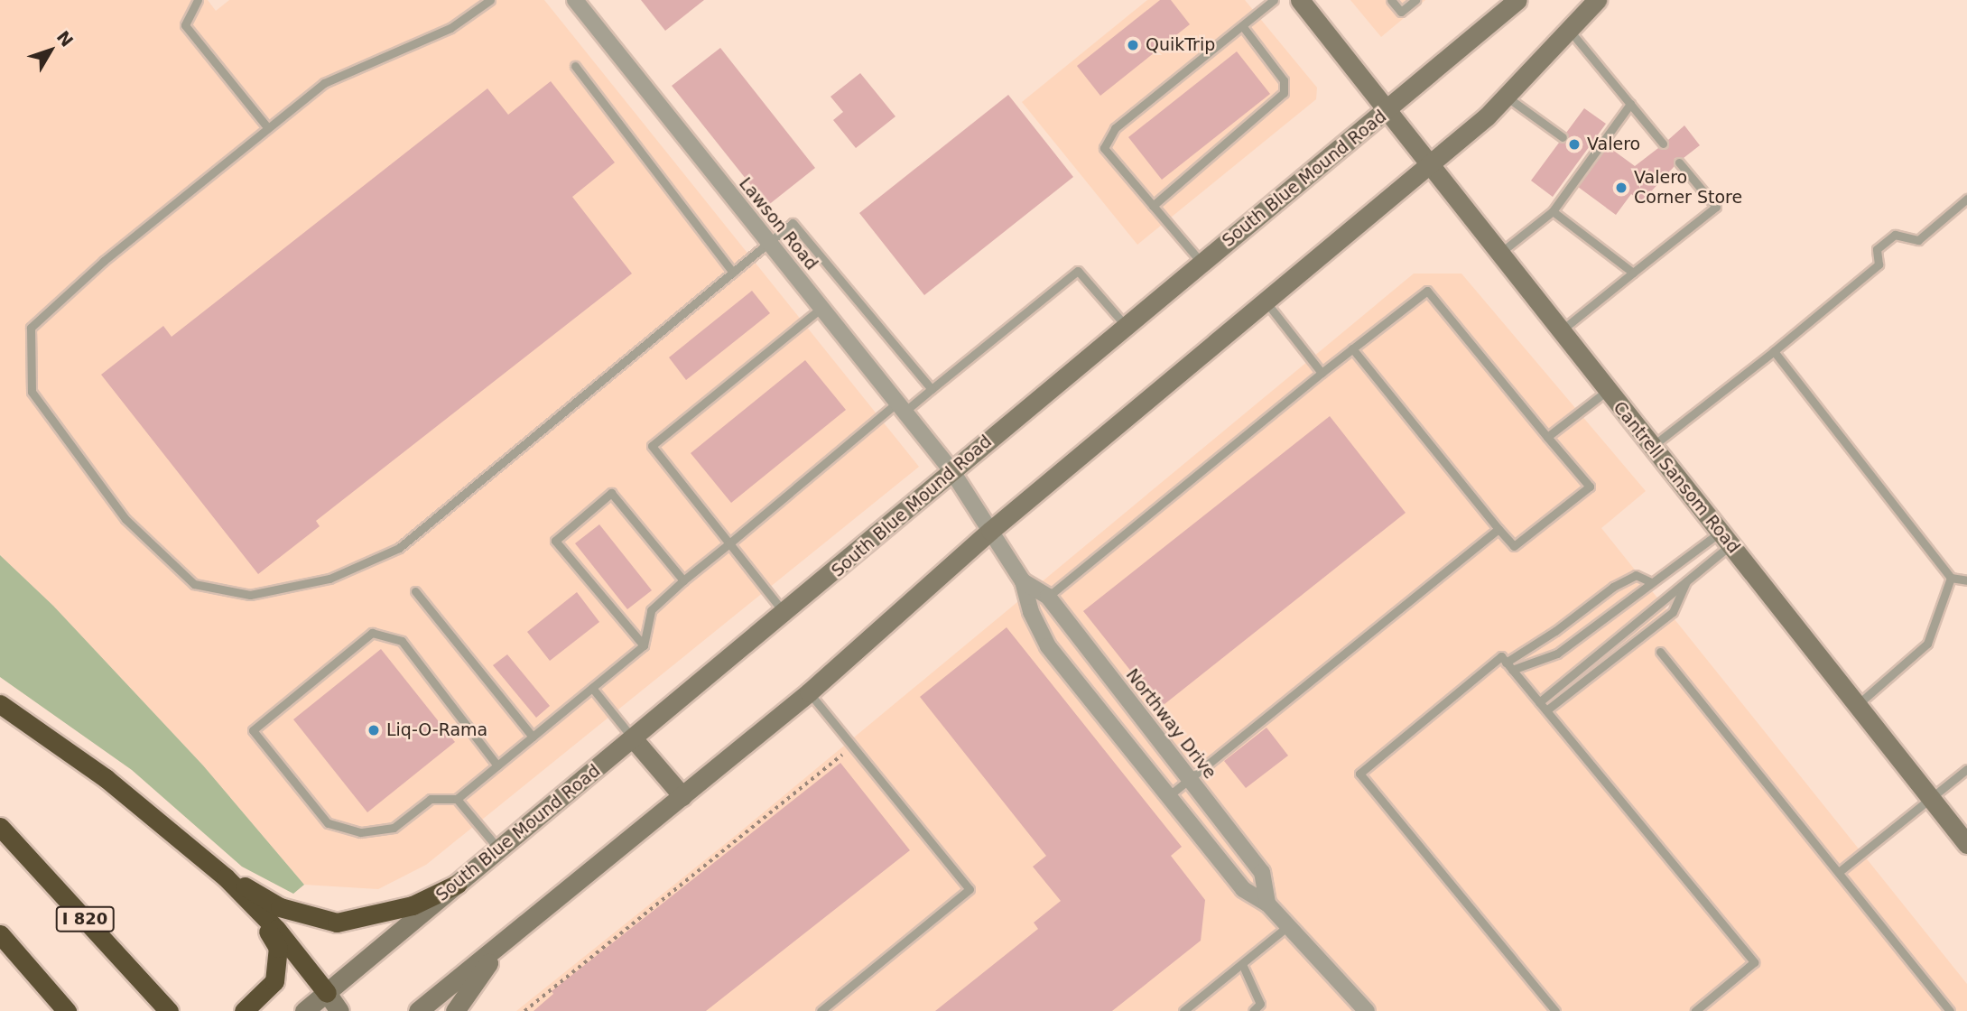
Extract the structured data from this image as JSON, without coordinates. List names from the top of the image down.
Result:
{
  "streets": {
    "highway": ["I 820"],
    "main road": ["South Blue Mound Road", "Cantrell Sansom Road"],
    "street": ["Lawson Road", "Northway Drive"]
  },
  "crossings": [
    ["South Blue Mound Road", "Lawson Road"],
    ["South Blue Mound Road", "Cantrell Sansom Road"],
    ["South Blue Mound Road", "Northway Drive"],
    ["Lawson Road", "Northway Drive"]
  ],
  "places": [
    "QuikTrip",
    "Valero",
    "Valero Corner Store",
    "Liq-O-Rama"
  ],
  "north": "top right"
}
